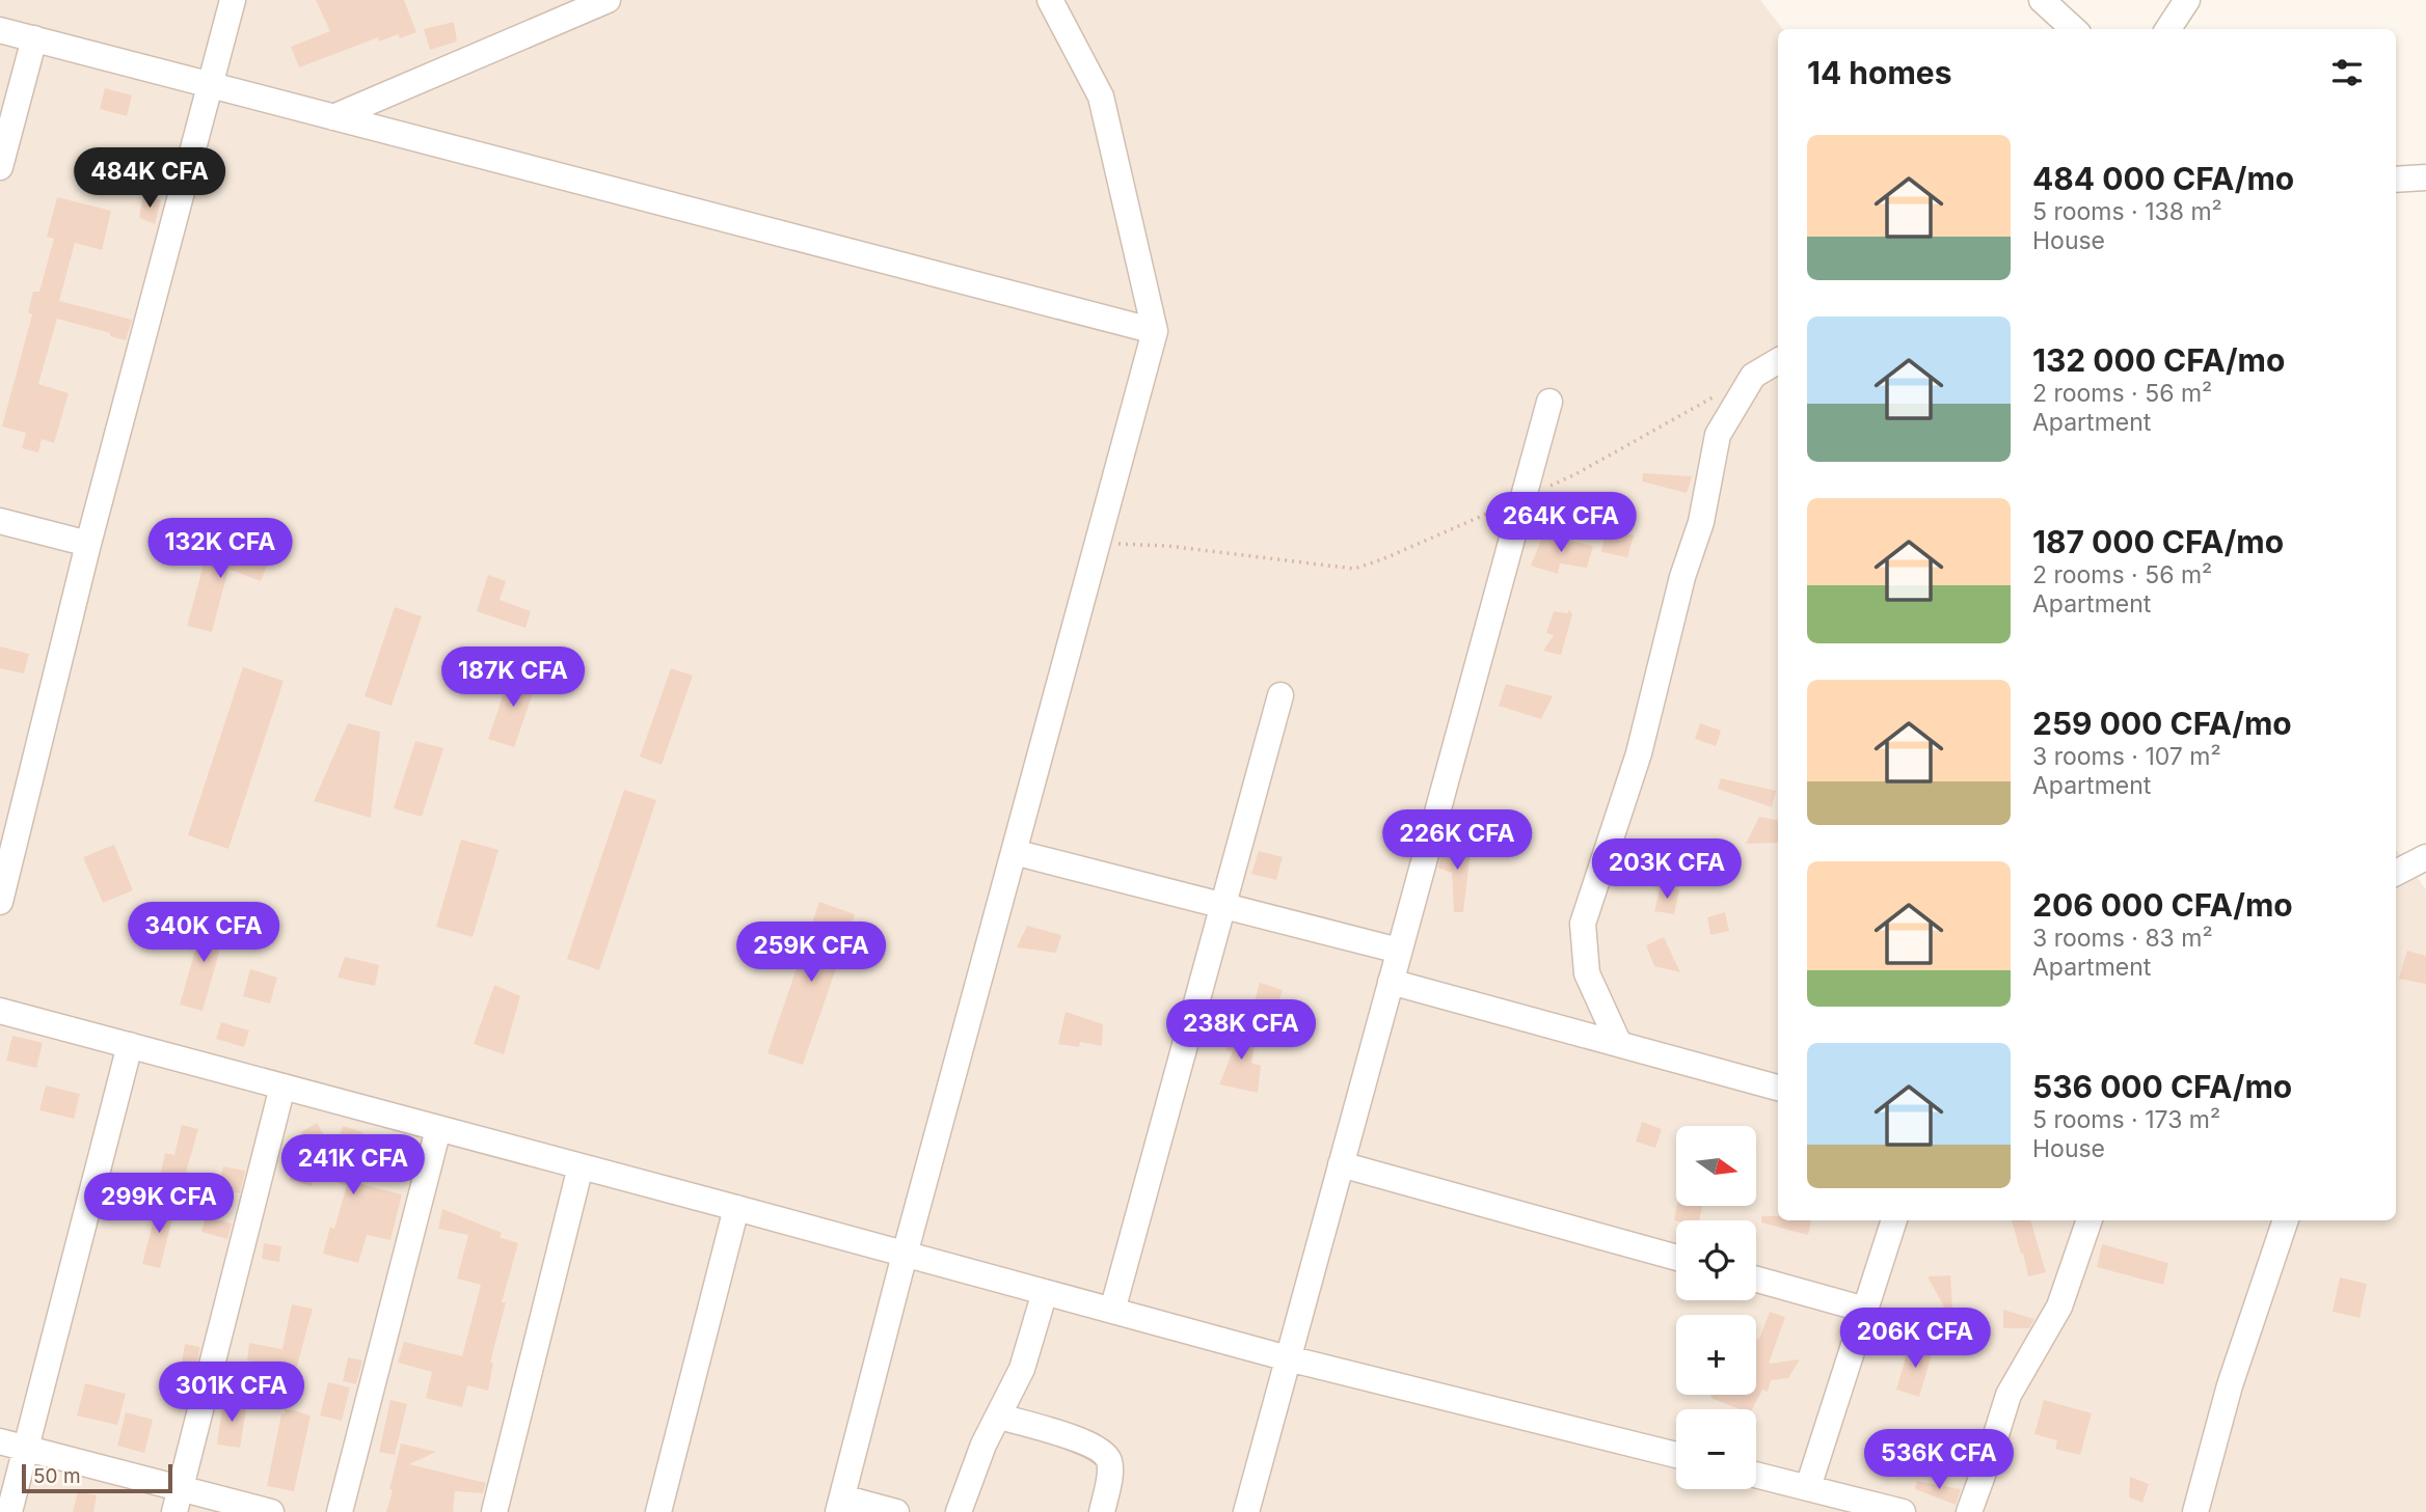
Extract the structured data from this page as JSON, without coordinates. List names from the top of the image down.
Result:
{
  "scale_bar": "50 m",
  "north": "right",
  "page": {
    "heading": "14 homes",
    "list": [
      {
        "name": "484 000 CFA/mo",
        "note": "5 rooms · 138 m² · House"
      },
      {
        "name": "132 000 CFA/mo",
        "note": "2 rooms · 56 m² · Apartment"
      },
      {
        "name": "187 000 CFA/mo",
        "note": "2 rooms · 56 m² · Apartment"
      },
      {
        "name": "259 000 CFA/mo",
        "note": "3 rooms · 107 m² · Apartment"
      },
      {
        "name": "206 000 CFA/mo",
        "note": "3 rooms · 83 m² · Apartment"
      },
      {
        "name": "536 000 CFA/mo",
        "note": "5 rooms · 173 m² · House"
      }
    ],
    "price": [
      "484K CFA",
      "264K CFA",
      "132K CFA",
      "187K CFA",
      "226K CFA",
      "203K CFA",
      "340K CFA",
      "259K CFA",
      "238K CFA",
      "241K CFA",
      "299K CFA",
      "206K CFA",
      "301K CFA",
      "536K CFA"
    ],
    "map_buttons": ["+", "−"],
    "scale": "50 m"
  }
}
